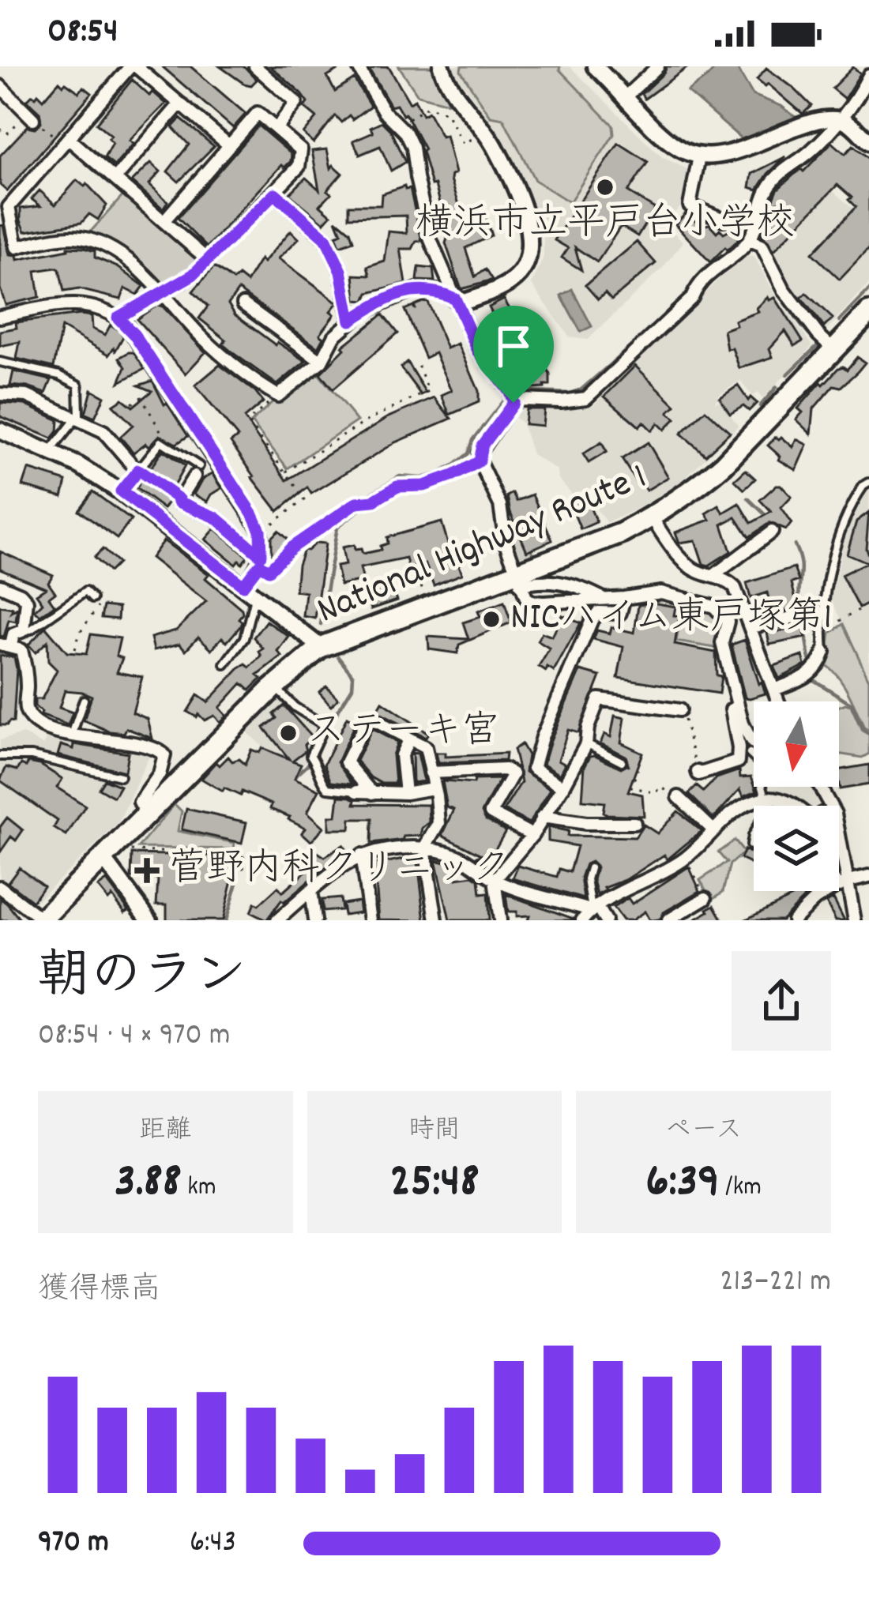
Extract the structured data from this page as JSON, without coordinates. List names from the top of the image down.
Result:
{
  "streets": {
    "highway": ["National Highway Route 1"]
  },
  "places": {
    "other": ["横浜市立平戸台小学校", "NICハイム東戸塚第1", "ステーキ宮"],
    "health": ["菅野内科クリニック"]
  },
  "north": "bottom",
  "page": {
    "status": "08:54",
    "heading": ["朝のラン", "08:54 · 4 × 970 m"],
    "stats": [
      ["距離", "3.88 km"],
      ["時間", "25:48"],
      ["ペース", "6:39 /km"]
    ],
    "chart": ["獲得標高", "213–221 m"],
    "list": [
      {
        "name": "970 m",
        "note": "6:43"
      }
    ]
  }
}
